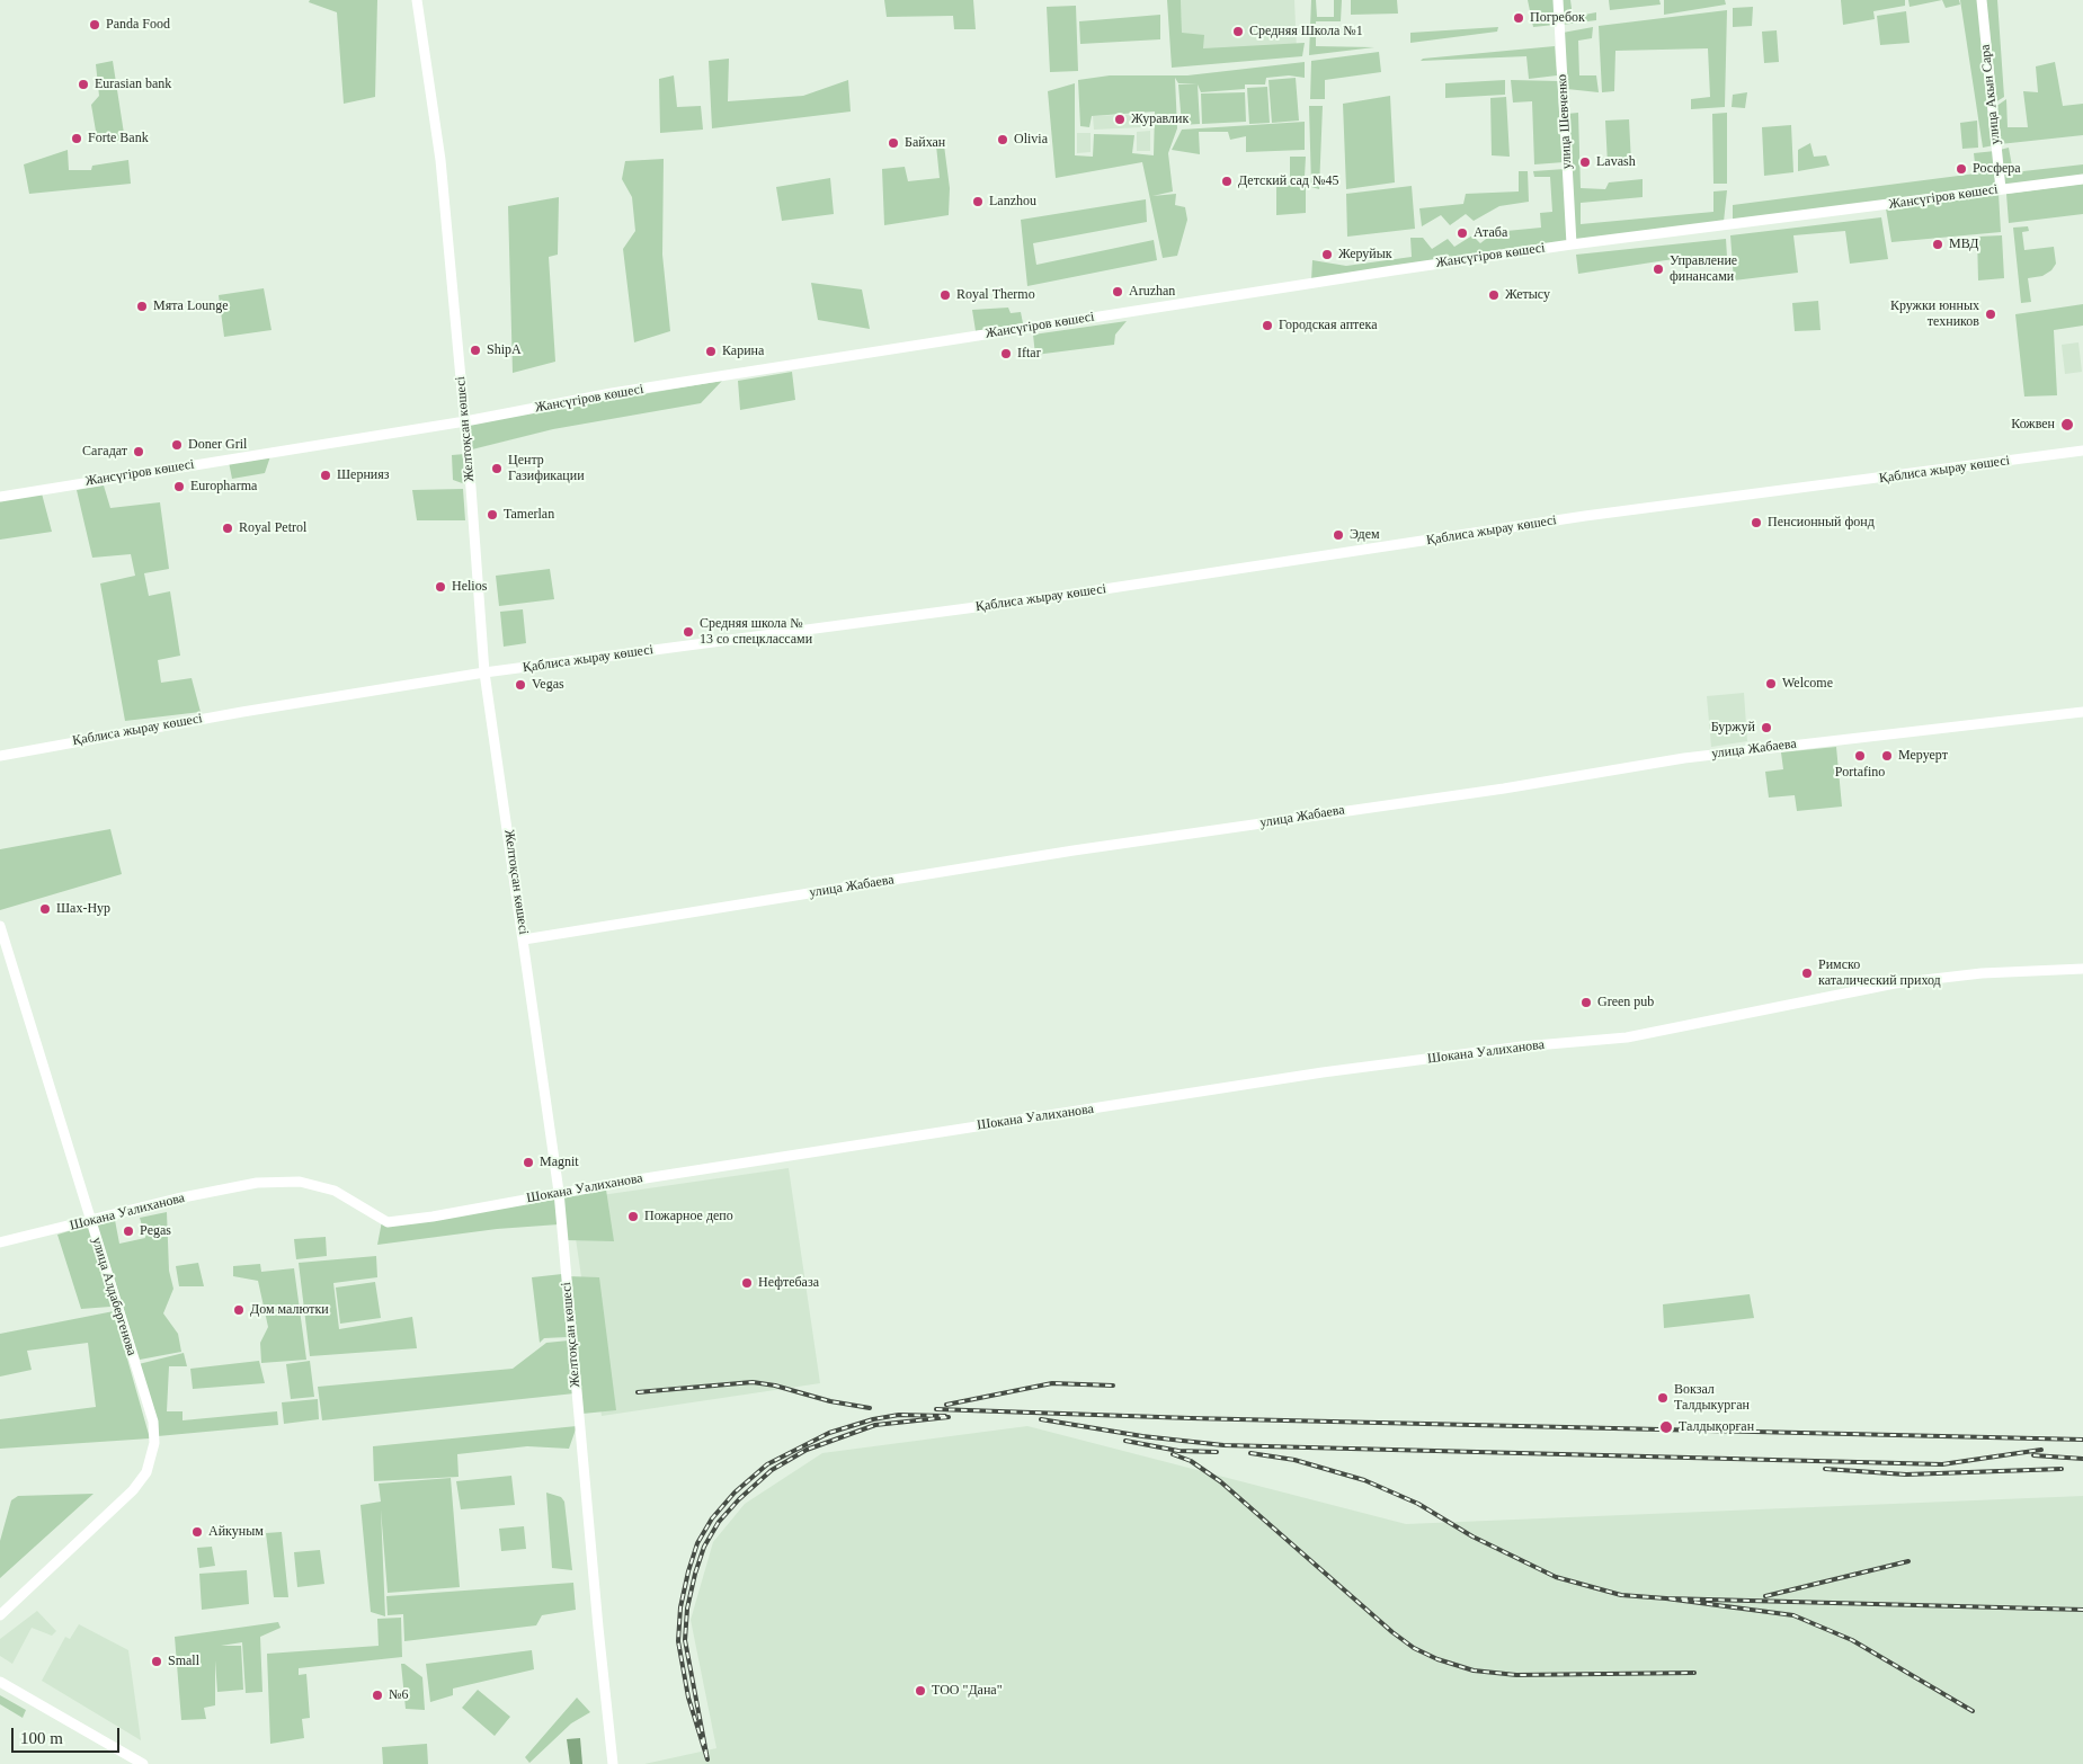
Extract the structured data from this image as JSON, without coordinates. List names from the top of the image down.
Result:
{
  "streets": {
    "street": [
      "улица Акын Сара",
      "улица Шевченко",
      "Жансүгіров көшесі",
      "Желтоқсан көшесі",
      "Қаблиса жырау көшесі",
      "улица Жабаева",
      "Шокана Уалиханова",
      "улица Алдабергенова"
    ]
  },
  "crossings": [
    ["улица Акын Сара", "Жансүгіров көшесі"],
    ["улица Шевченко", "Жансүгіров көшесі"],
    ["Жансүгіров көшесі", "Желтоқсан көшесі"],
    ["Желтоқсан көшесі", "Қаблиса жырау көшесі"],
    ["Желтоқсан көшесі", "улица Жабаева"],
    ["Желтоқсан көшесі", "Шокана Уалиханова"],
    ["Шокана Уалиханова", "улица Алдабергенова"]
  ],
  "places": [
    "Погребок",
    "Panda Food",
    "Средняя Школа №1",
    "Eurasian bank",
    "Журавлик",
    "Forte Bank",
    "Olivia",
    "Байхан",
    "Lavash",
    "Росфера",
    "Детский сад №45",
    "Lanzhou",
    "Атаба",
    "МВД",
    "Жеруйык",
    "Управление финансами",
    "Aruzhan",
    "Royal Thermo",
    "Жетысу",
    "Мята Lounge",
    "Кружки юнных техников",
    "Городская аптека",
    "ShipA",
    "Карина",
    "Iftar",
    "Кожвен",
    "Doner Gril",
    "Сагадат",
    "Центр Газификации",
    "Шернияз",
    "Europharma",
    "Tamerlan",
    "Пенсионный фонд",
    "Royal Petrol",
    "Эдем",
    "Helios",
    "Средняя школа № 13 со спецклассами",
    "Welcome",
    "Vegas",
    "Буржуй",
    "Portafino",
    "Меруерт",
    "Шах-Нур",
    "Римско каталический приход",
    "Green pub",
    "Magnit",
    "Пожарное депо",
    "Pegas",
    "Нефтебаза",
    "Дом малютки",
    "Вокзал Талдыкурган",
    "Талдықорған",
    "Айкуным",
    "Small",
    "ТОО \"Дана\"",
    "№6"
  ],
  "scale_bar": "100 m"
}
